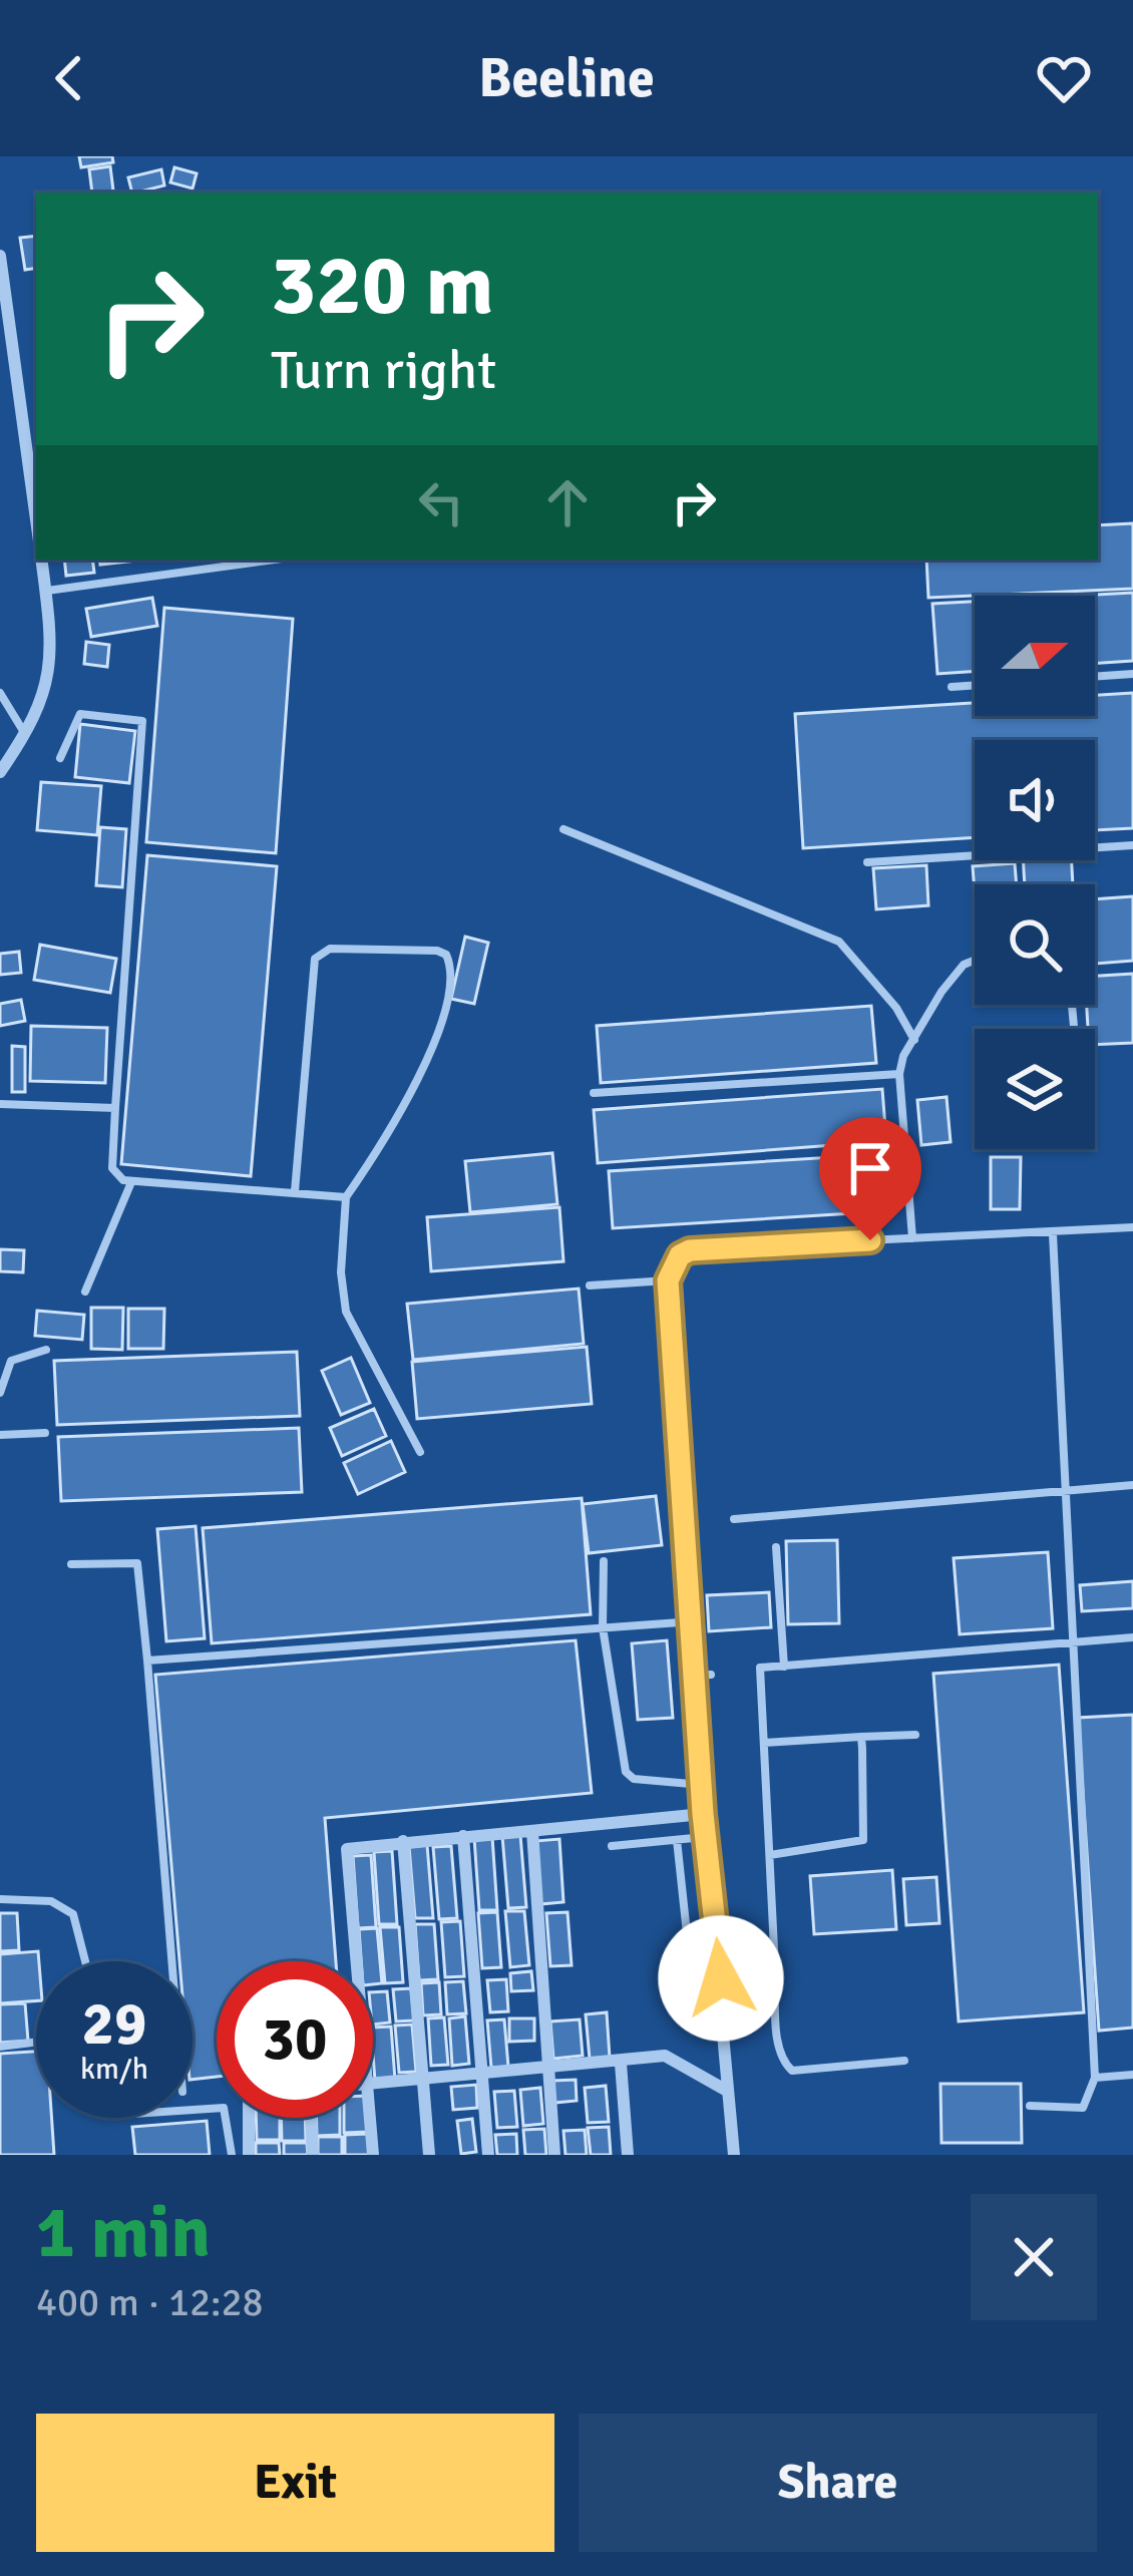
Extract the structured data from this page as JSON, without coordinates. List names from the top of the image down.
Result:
{
  "north": "right",
  "page": {
    "header": "Beeline",
    "turn": ["320 m", "Turn right"],
    "speed": "29 km/h",
    "limit": "30",
    "heading": ["1 min", "400 m · 12:28"],
    "buttons": ["Exit", "Share"]
  }
}
